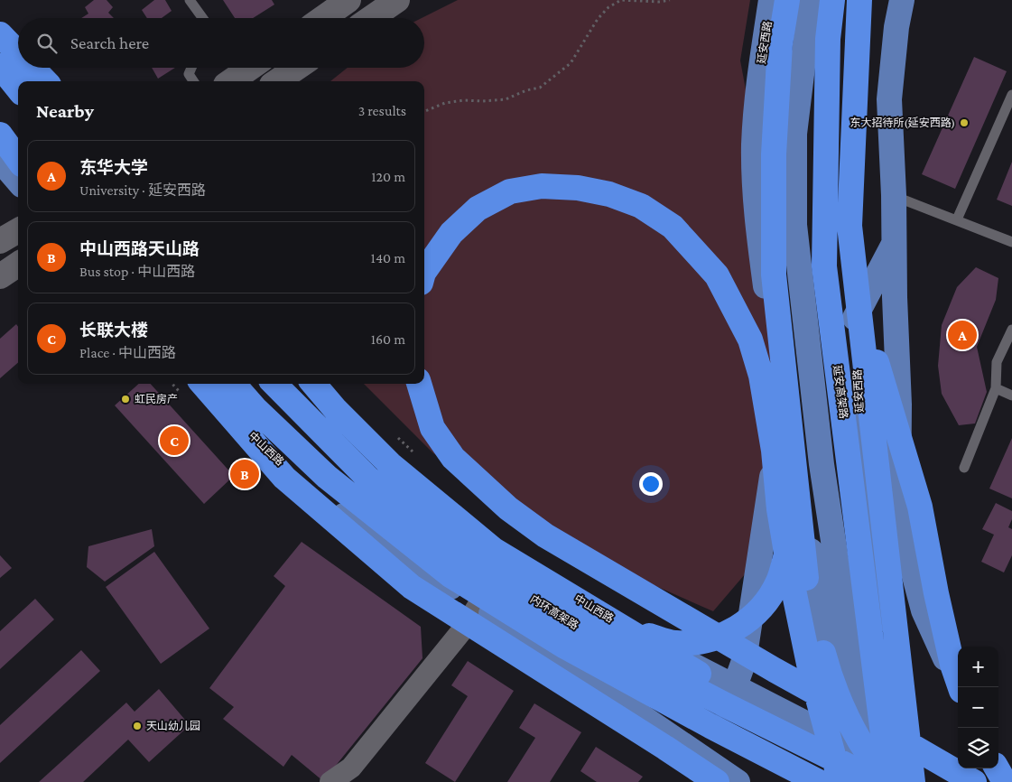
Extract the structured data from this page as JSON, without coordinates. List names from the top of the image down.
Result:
{
  "streets": {
    "highway": ["延安高架路", "内环高架路"],
    "main road": ["延安西路", "中山西路"]
  },
  "crossings": [
    ["延安西路", "延安高架路"],
    ["延安西路", "中山西路"],
    ["延安西路", "内环高架路"],
    ["延安高架路", "中山西路"],
    ["延安高架路", "内环高架路"],
    ["中山西路", "内环高架路"]
  ],
  "places": ["东大招待所(延安西路)", "虹民房产", "天山幼儿园"],
  "page": {
    "search": "Search here",
    "heading": ["Nearby", "3 results"],
    "list": [
      {
        "mark": "A",
        "name": "东华大学",
        "note": "University · 延安西路",
        "value": "120 m"
      },
      {
        "mark": "B",
        "name": "中山西路天山路",
        "note": "Bus stop · 中山西路",
        "value": "140 m"
      },
      {
        "mark": "C",
        "name": "长联大楼",
        "note": "Place · 中山西路",
        "value": "160 m"
      }
    ],
    "pins": ["A", "C", "B"],
    "map_buttons": ["+", "−"]
  }
}
